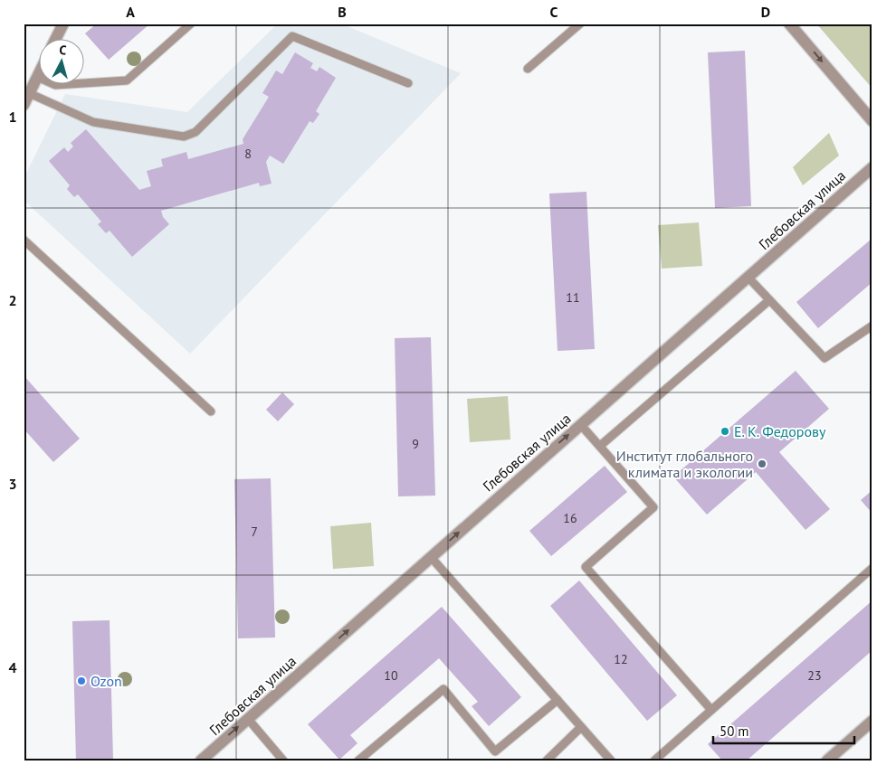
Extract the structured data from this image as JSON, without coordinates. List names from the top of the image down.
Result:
{
  "streets": {
    "street": ["Глебовская улица"]
  },
  "one_way": ["Глебовская улица"],
  "places": ["Е. К. Федорову", "Институт глобального климата и экологии", "Ozon"],
  "house_numbers": [
    "8",
    "11",
    "9",
    "16",
    "7",
    "12",
    "10",
    "23"
  ],
  "scale_bar": "50 m",
  "north": "top",
  "grid": {
    "columns": [
      "A",
      "B",
      "C",
      "D"
    ],
    "rows": [
      "1",
      "2",
      "3",
      "4"
    ]
  }
}
